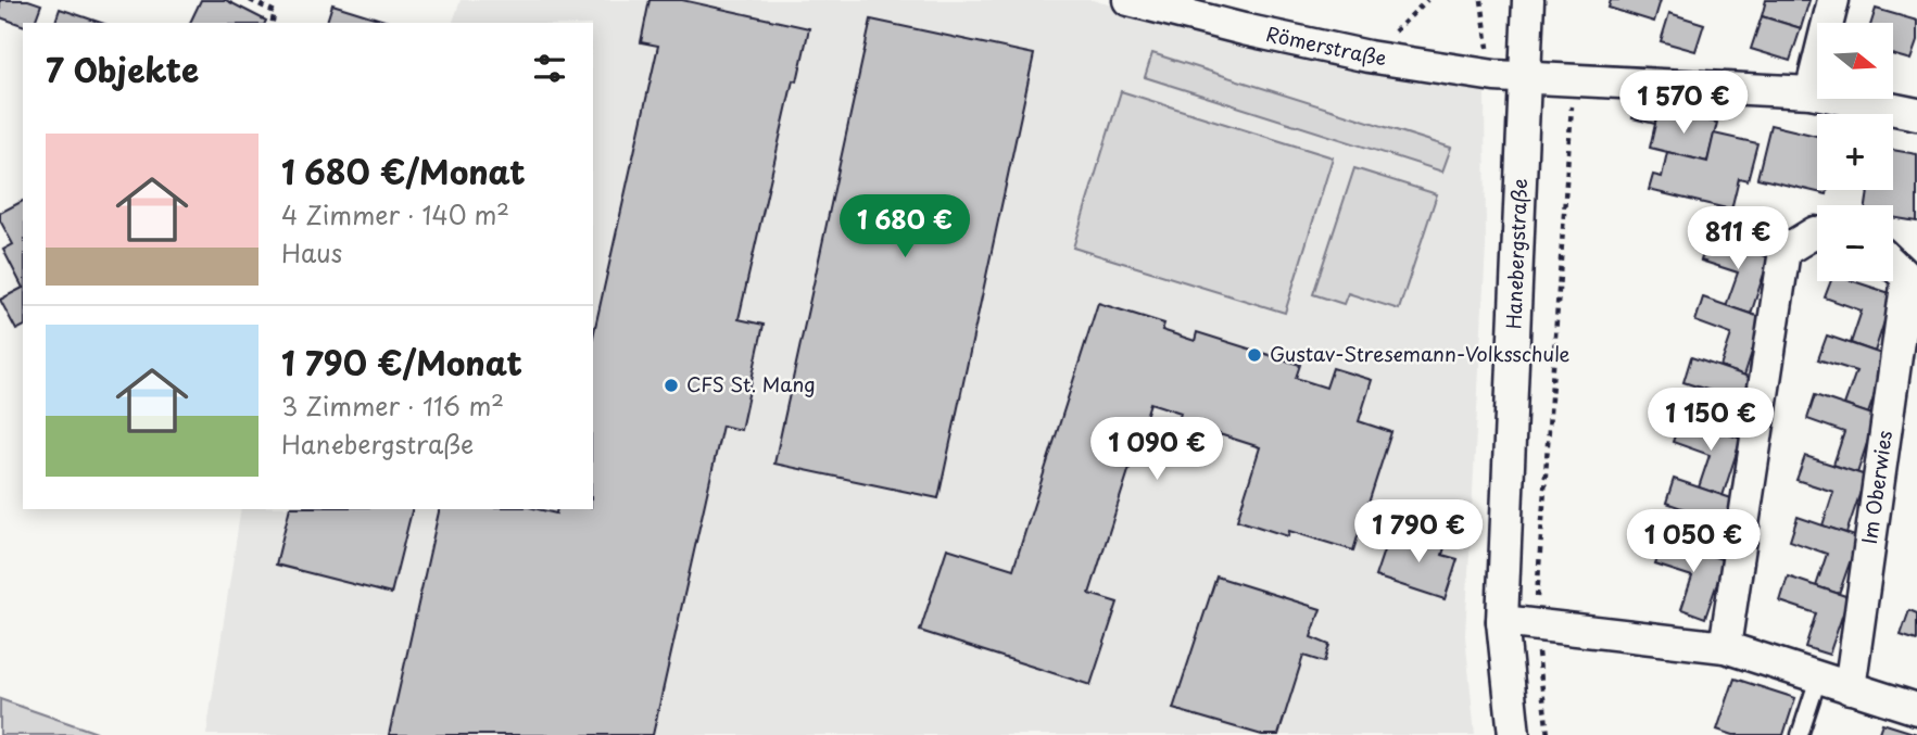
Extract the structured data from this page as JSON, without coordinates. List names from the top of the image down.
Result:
{
  "streets": {
    "street": ["Römerstraße", "Hanebergstraße", "Im Oberwies"]
  },
  "crossings": [
    ["Römerstraße", "Hanebergstraße"]
  ],
  "places": ["Gustav-Stresemann-Volksschule", "CFS St. Mang"],
  "north": "right",
  "page": {
    "map_buttons": ["+", "−"],
    "heading": "7 Objekte",
    "price": [
      "1 570 €",
      "1 680 €",
      "811 €",
      "1 150 €",
      "1 090 €",
      "1 790 €",
      "1 050 €"
    ],
    "list": [
      {
        "name": "1 680 €/Monat",
        "note": "4 Zimmer · 140 m² · Haus"
      },
      {
        "name": "1 790 €/Monat",
        "note": "3 Zimmer · 116 m² · Hanebergstraße"
      }
    ]
  }
}
